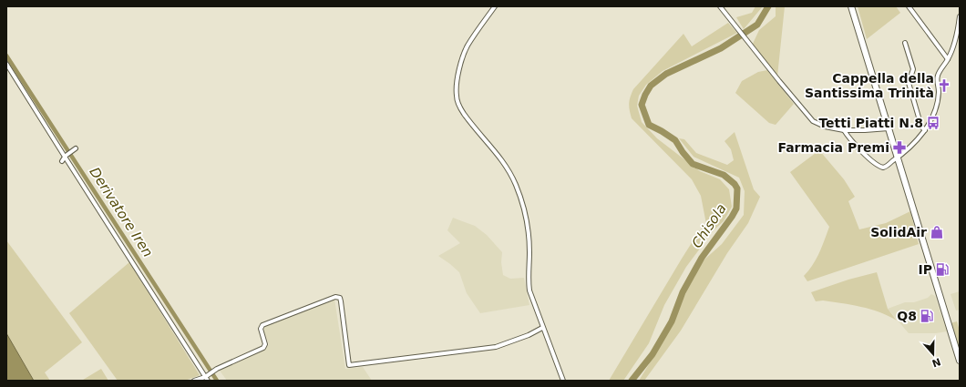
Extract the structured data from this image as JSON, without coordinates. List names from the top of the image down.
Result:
{
  "water": ["Derivatore Iren", "Chisola"],
  "places": {
    "church": ["Cappella della Santissima Trinità"],
    "bus stop": ["Tetti Piatti N.8"],
    "pharmacy": ["Farmacia Premi"],
    "shop": ["SolidAir"],
    "fuel station": ["IP", "Q8"]
  },
  "north": "bottom"
}
